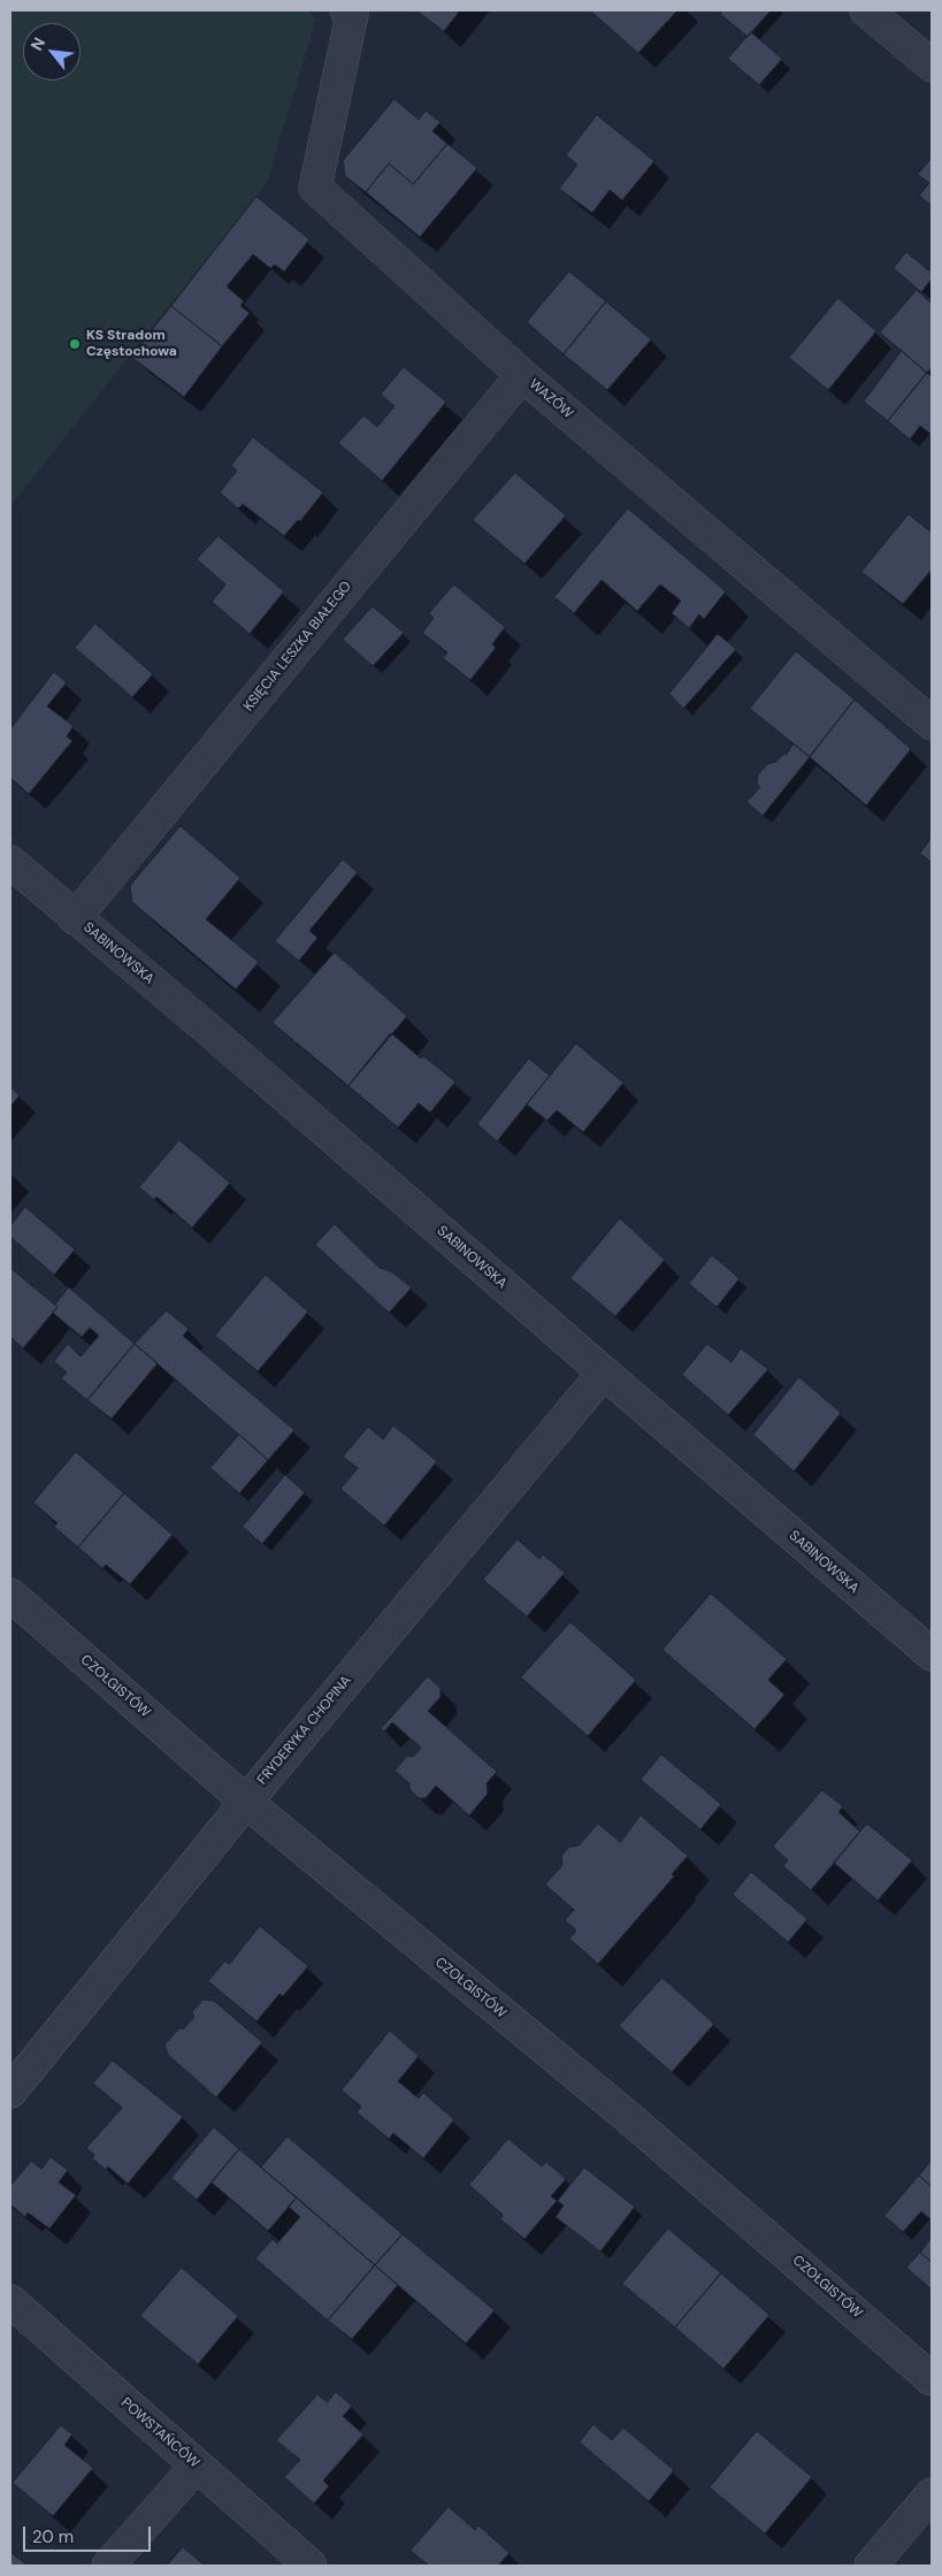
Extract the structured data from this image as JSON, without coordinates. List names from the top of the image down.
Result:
{
  "streets": {
    "street": [
      "WAZÓW",
      "KSIĘCIA LESZKA BIAŁEGO",
      "SABINOWSKA",
      "CZOŁGISTÓW",
      "FRYDERYKA CHOPINA",
      "POWSTAŃCÓW"
    ]
  },
  "crossings": [
    ["WAZÓW", "KSIĘCIA LESZKA BIAŁEGO"],
    ["KSIĘCIA LESZKA BIAŁEGO", "SABINOWSKA"],
    ["SABINOWSKA", "FRYDERYKA CHOPINA"],
    ["CZOŁGISTÓW", "FRYDERYKA CHOPINA"]
  ],
  "places": ["KS Stradom Częstochowa"],
  "scale_bar": "20 m",
  "north": "top left"
}
